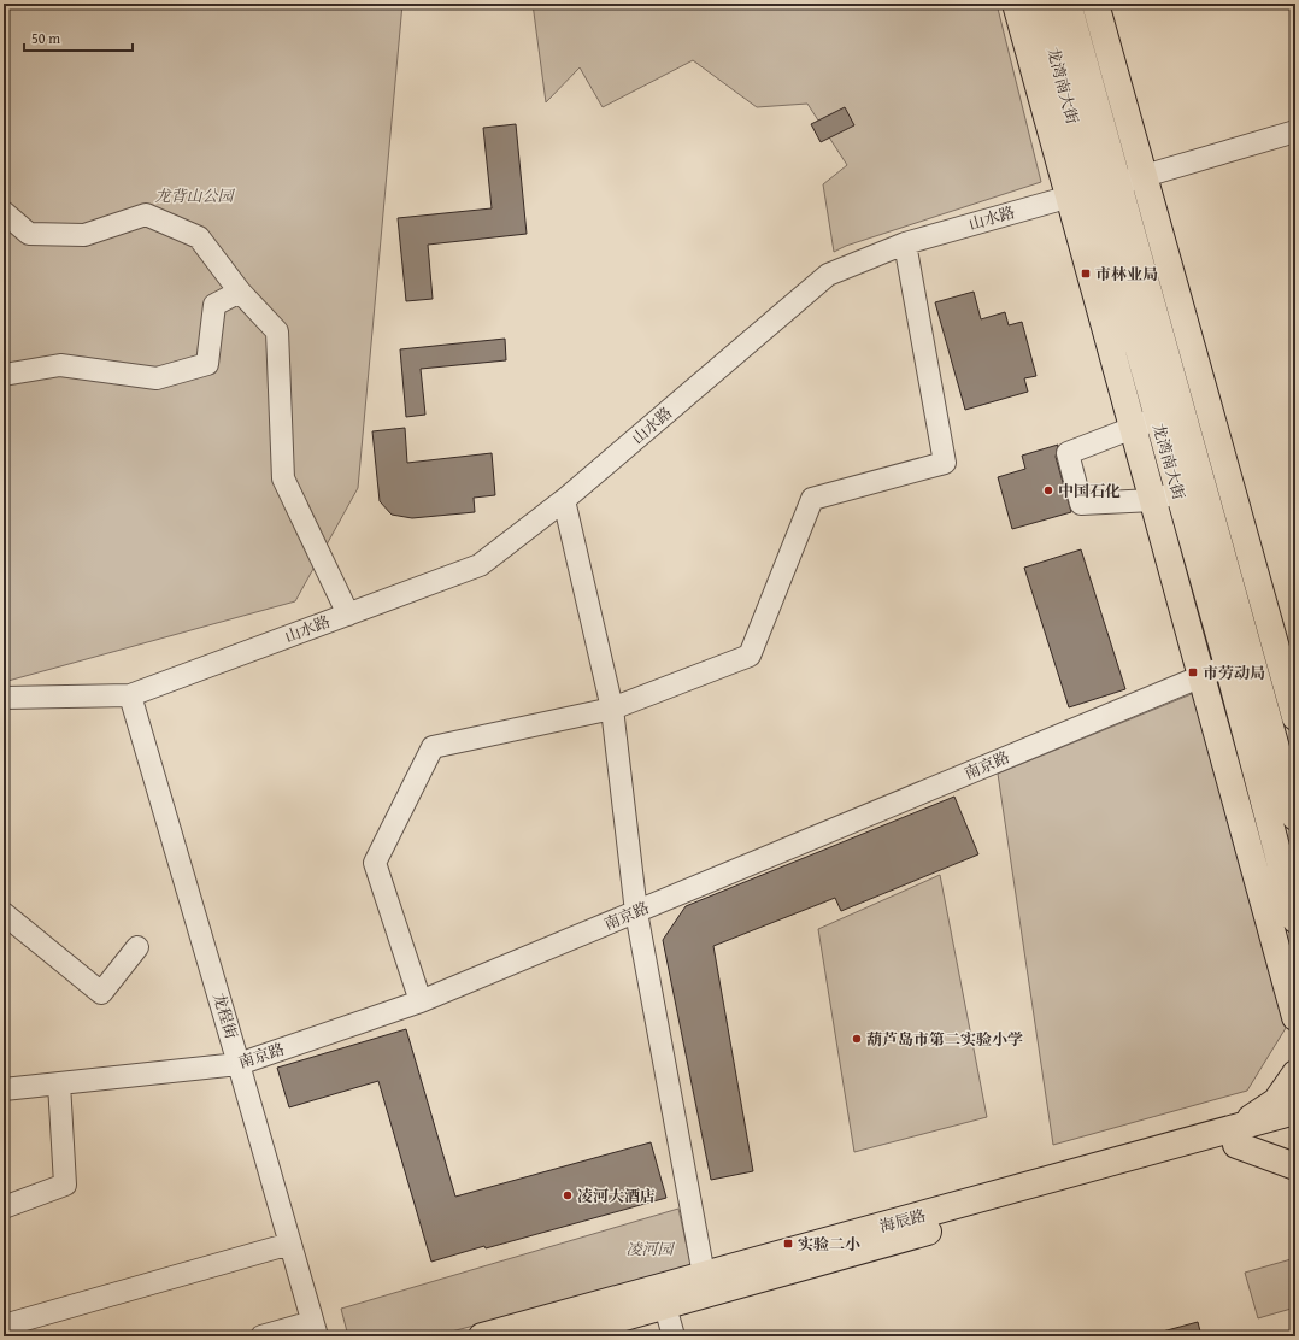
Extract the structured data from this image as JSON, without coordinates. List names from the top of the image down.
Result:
{
  "streets": {
    "main road": ["龙湾南大街", "海辰路"],
    "street": ["山水路", "南京路", "龙程街"]
  },
  "crossings": [
    ["龙湾南大街", "山水路"],
    ["龙湾南大街", "南京路"],
    ["山水路", "龙程街"],
    ["南京路", "龙程街"]
  ],
  "parks": ["龙背山公园", "凌河园"],
  "places": {
    "transit": ["市林业局", "市劳动局", "实验二小"],
    "other": ["中国石化", "葫芦岛市第二实验小学", "凌河大酒店"]
  },
  "scale_bar": "50 m"
}
